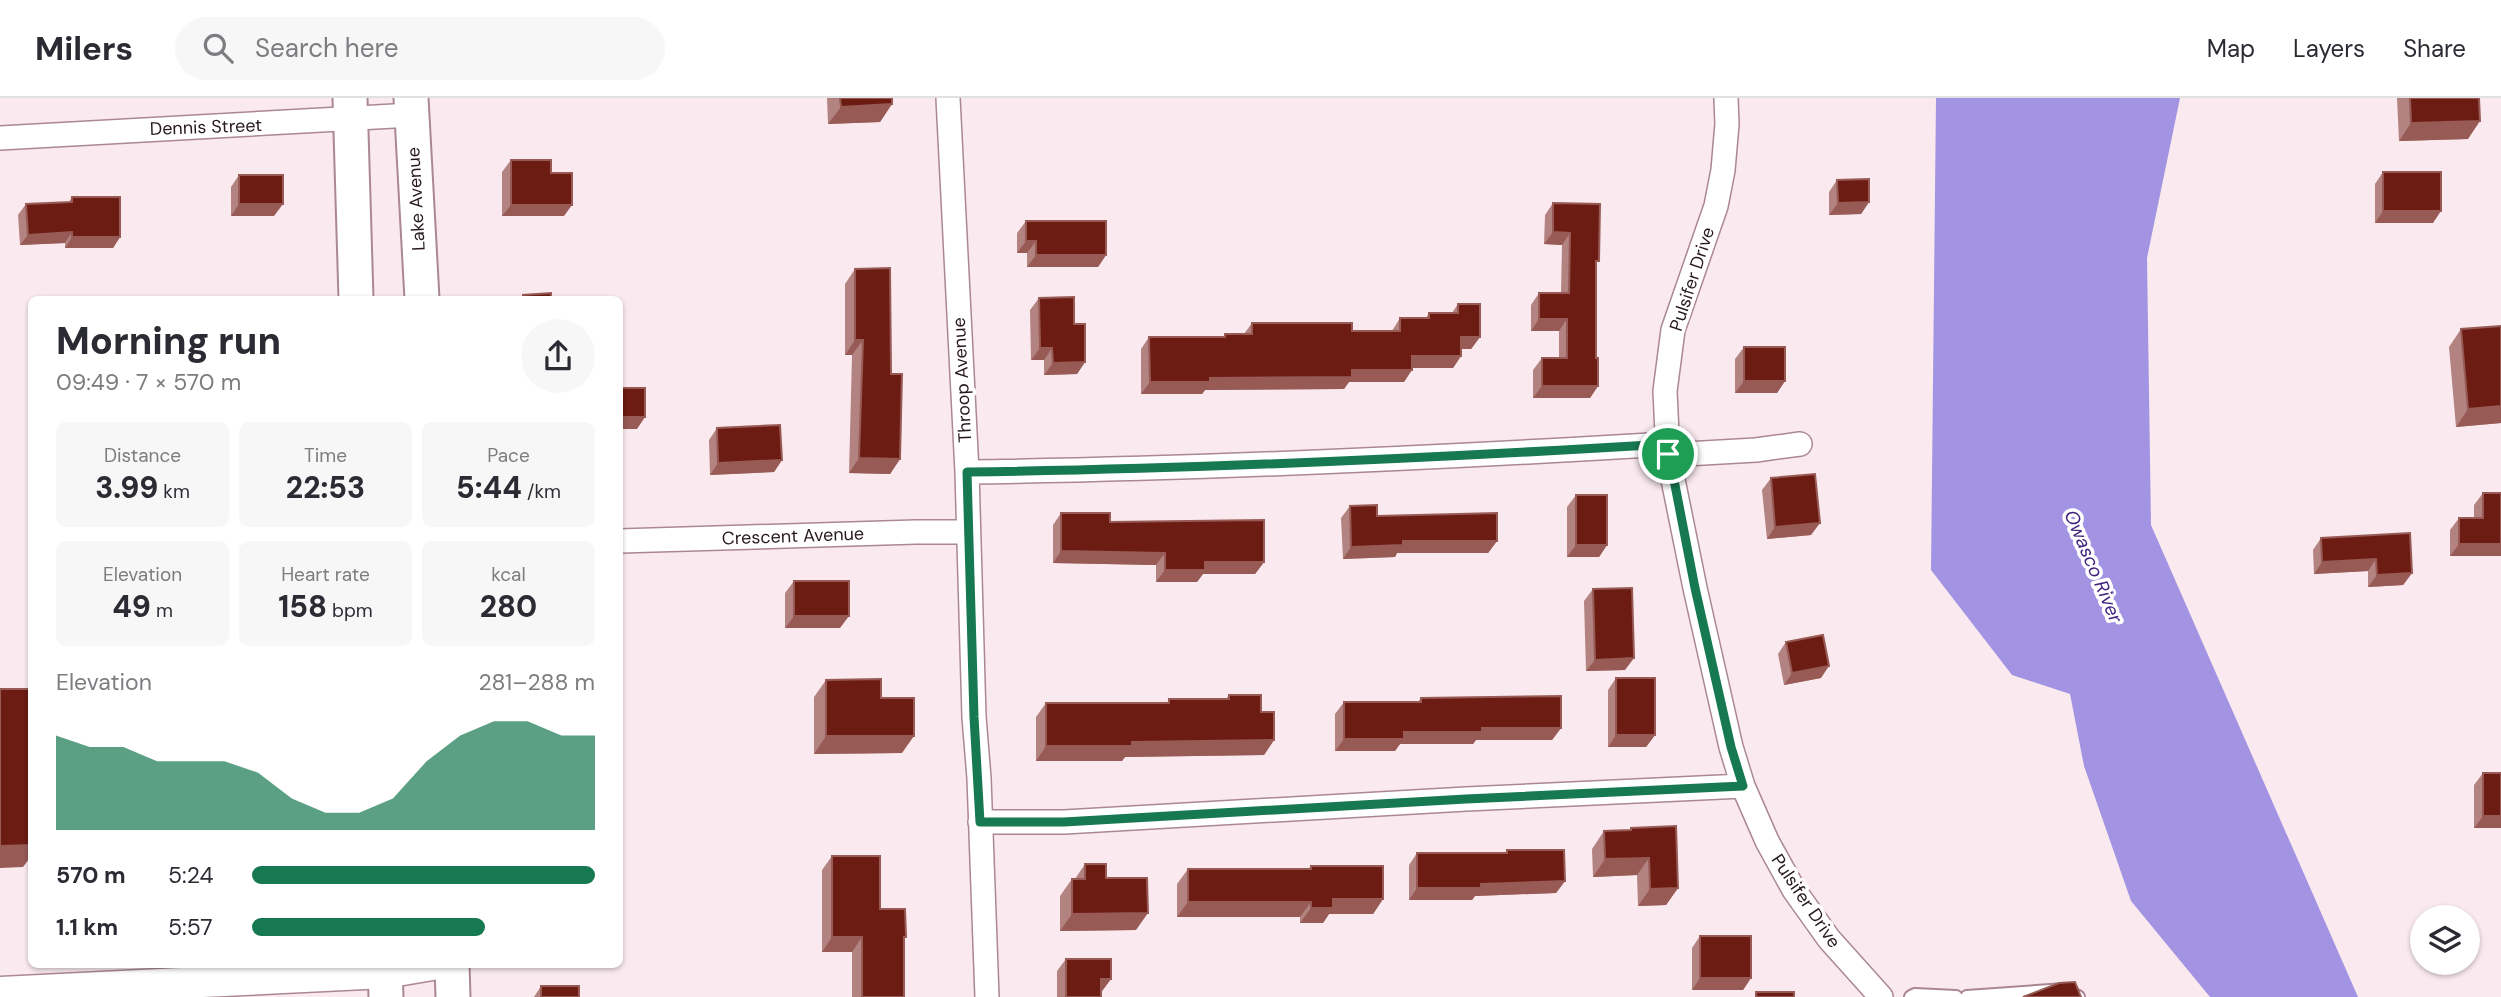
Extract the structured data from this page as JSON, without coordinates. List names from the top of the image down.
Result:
{
  "streets": {
    "main road": ["Lake Avenue"],
    "street": [
      "Dennis Street",
      "Pulsifer Drive",
      "Throop Avenue",
      "Crescent Avenue"
    ]
  },
  "crossings": [
    ["Dennis Street", "Lake Avenue"],
    ["Throop Avenue", "Crescent Avenue"]
  ],
  "water": ["Owasco River"],
  "page": {
    "header": "Milers",
    "search": "Search here",
    "nav": ["Map", "Layers", "Share"],
    "heading": ["Morning run", "09:49 · 7 × 570 m"],
    "stats": [
      ["Distance", "3.99 km"],
      ["Time", "22:53"],
      ["Pace", "5:44 /km"],
      ["Elevation", "49 m"],
      ["Heart rate", "158 bpm"],
      ["kcal", "280"]
    ],
    "chart": ["Elevation", "281–288 m"],
    "list": [
      {
        "name": "570 m",
        "note": "5:24"
      },
      {
        "name": "1.1 km",
        "note": "5:57"
      }
    ]
  }
}
